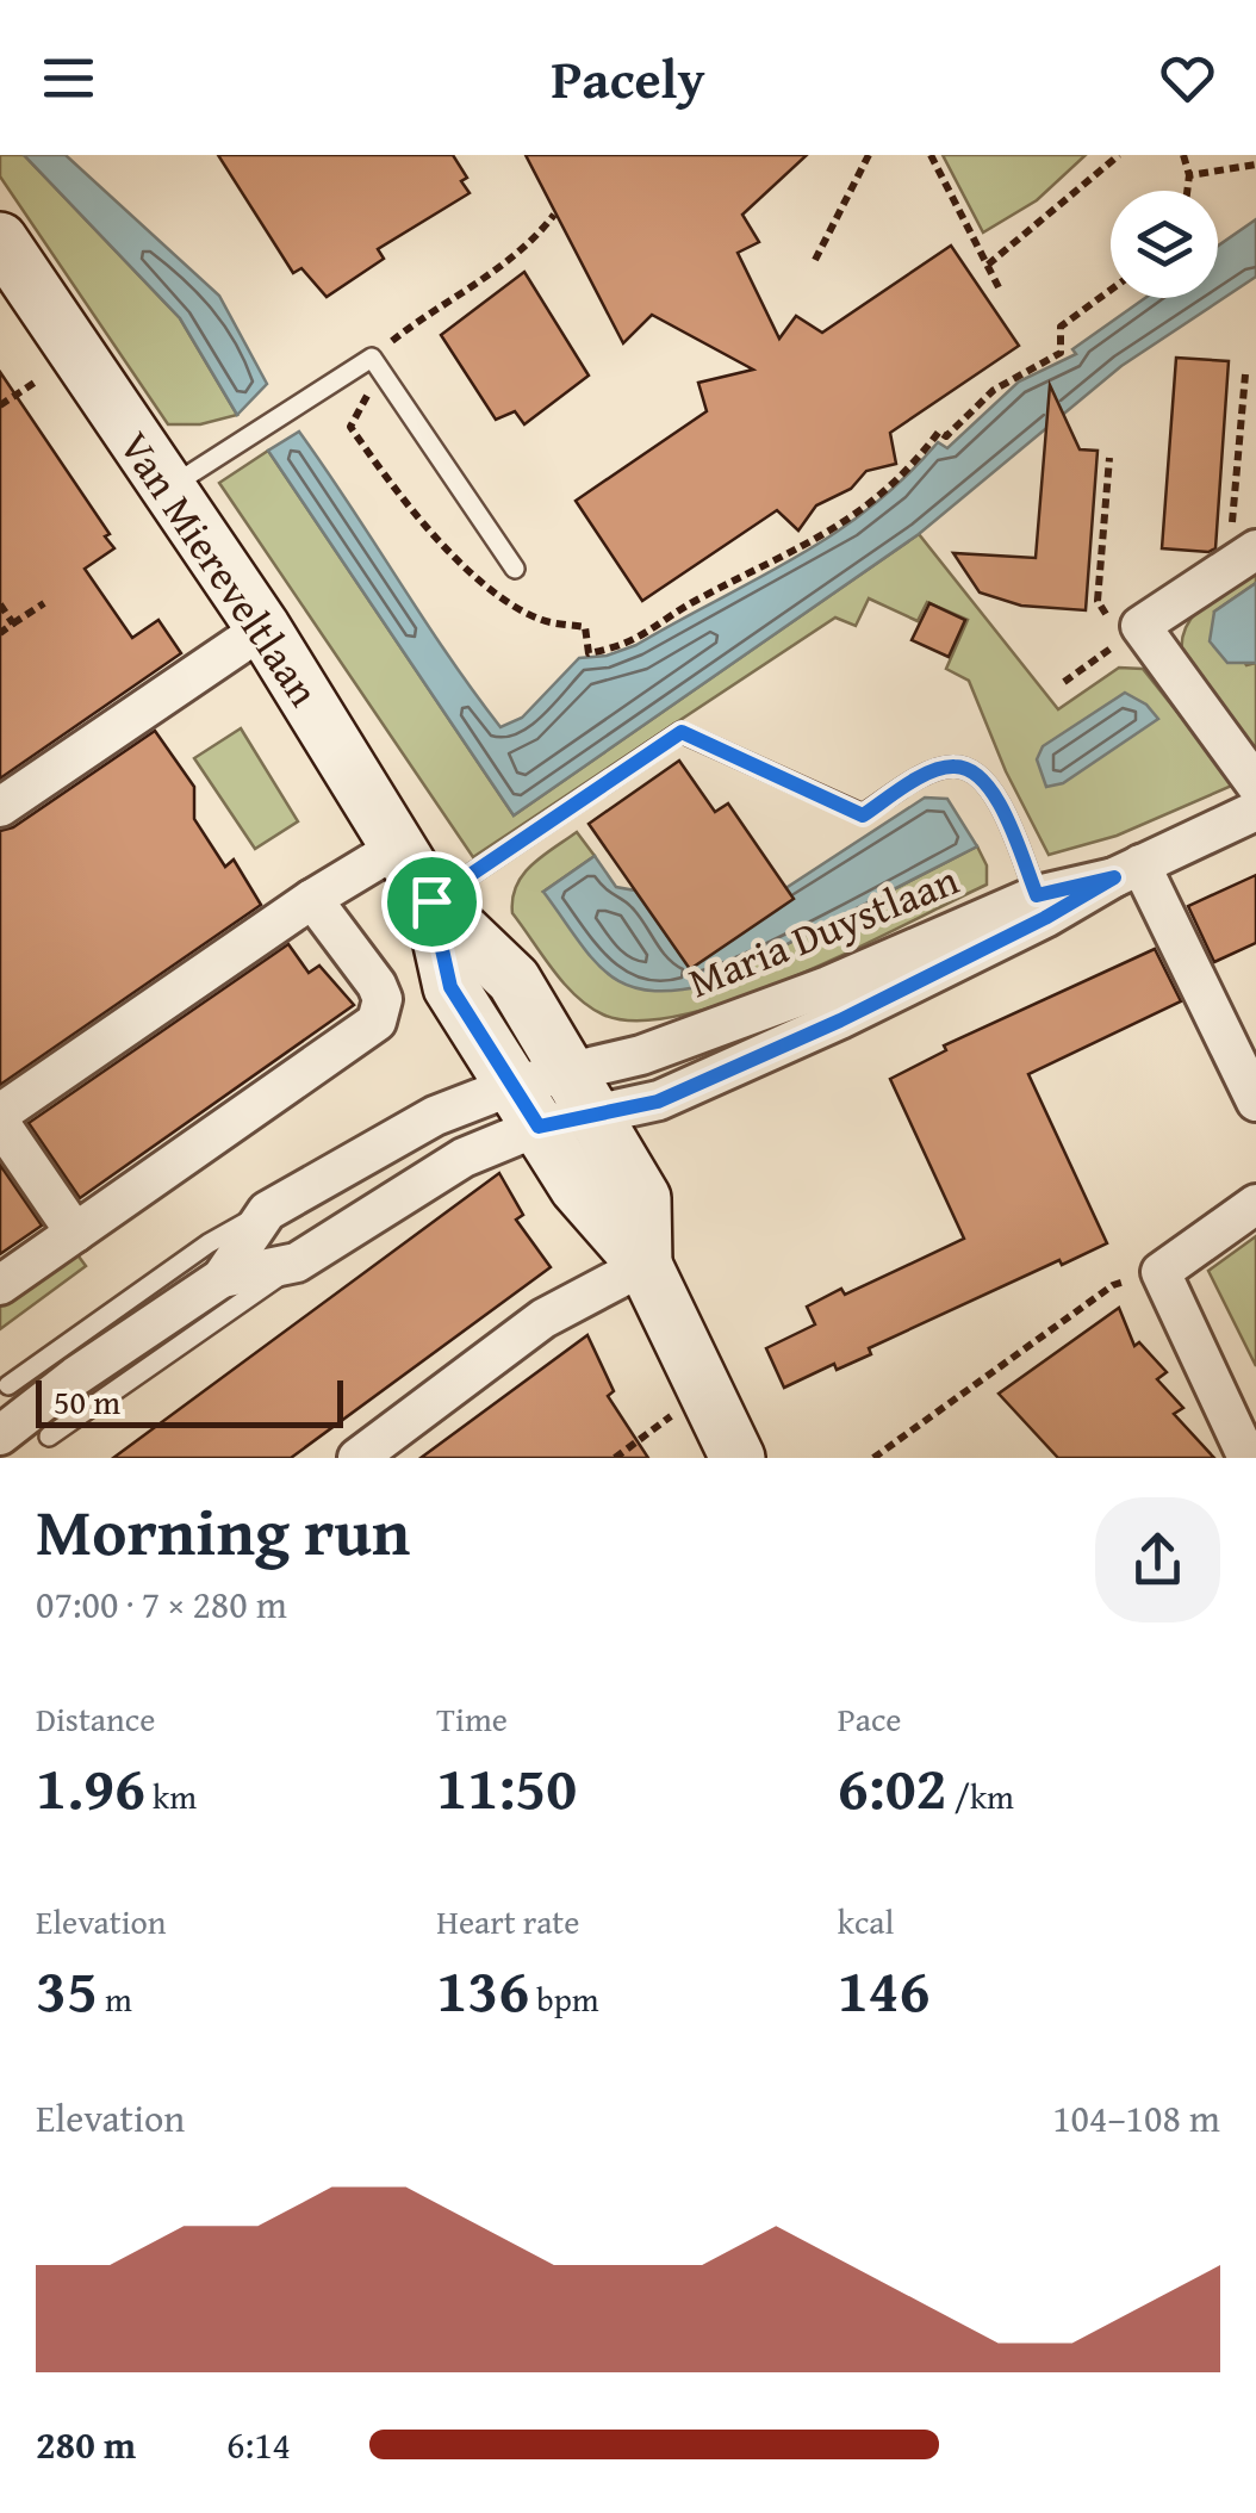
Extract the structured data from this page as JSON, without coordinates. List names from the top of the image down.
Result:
{
  "streets": {
    "main road": ["Van Miereveltlaan"],
    "street": ["Maria Duystlaan"]
  },
  "scale_bar": "50 m",
  "page": {
    "header": "Pacely",
    "scale": "50 m",
    "heading": ["Morning run", "07:00 · 7 × 280 m"],
    "stats": [
      ["Distance", "1.96 km"],
      ["Time", "11:50"],
      ["Pace", "6:02 /km"],
      ["Elevation", "35 m"],
      ["Heart rate", "136 bpm"],
      ["kcal", "146"]
    ],
    "chart": ["Elevation", "104–108 m"],
    "list": [
      {
        "name": "280 m",
        "note": "6:14"
      }
    ]
  }
}
